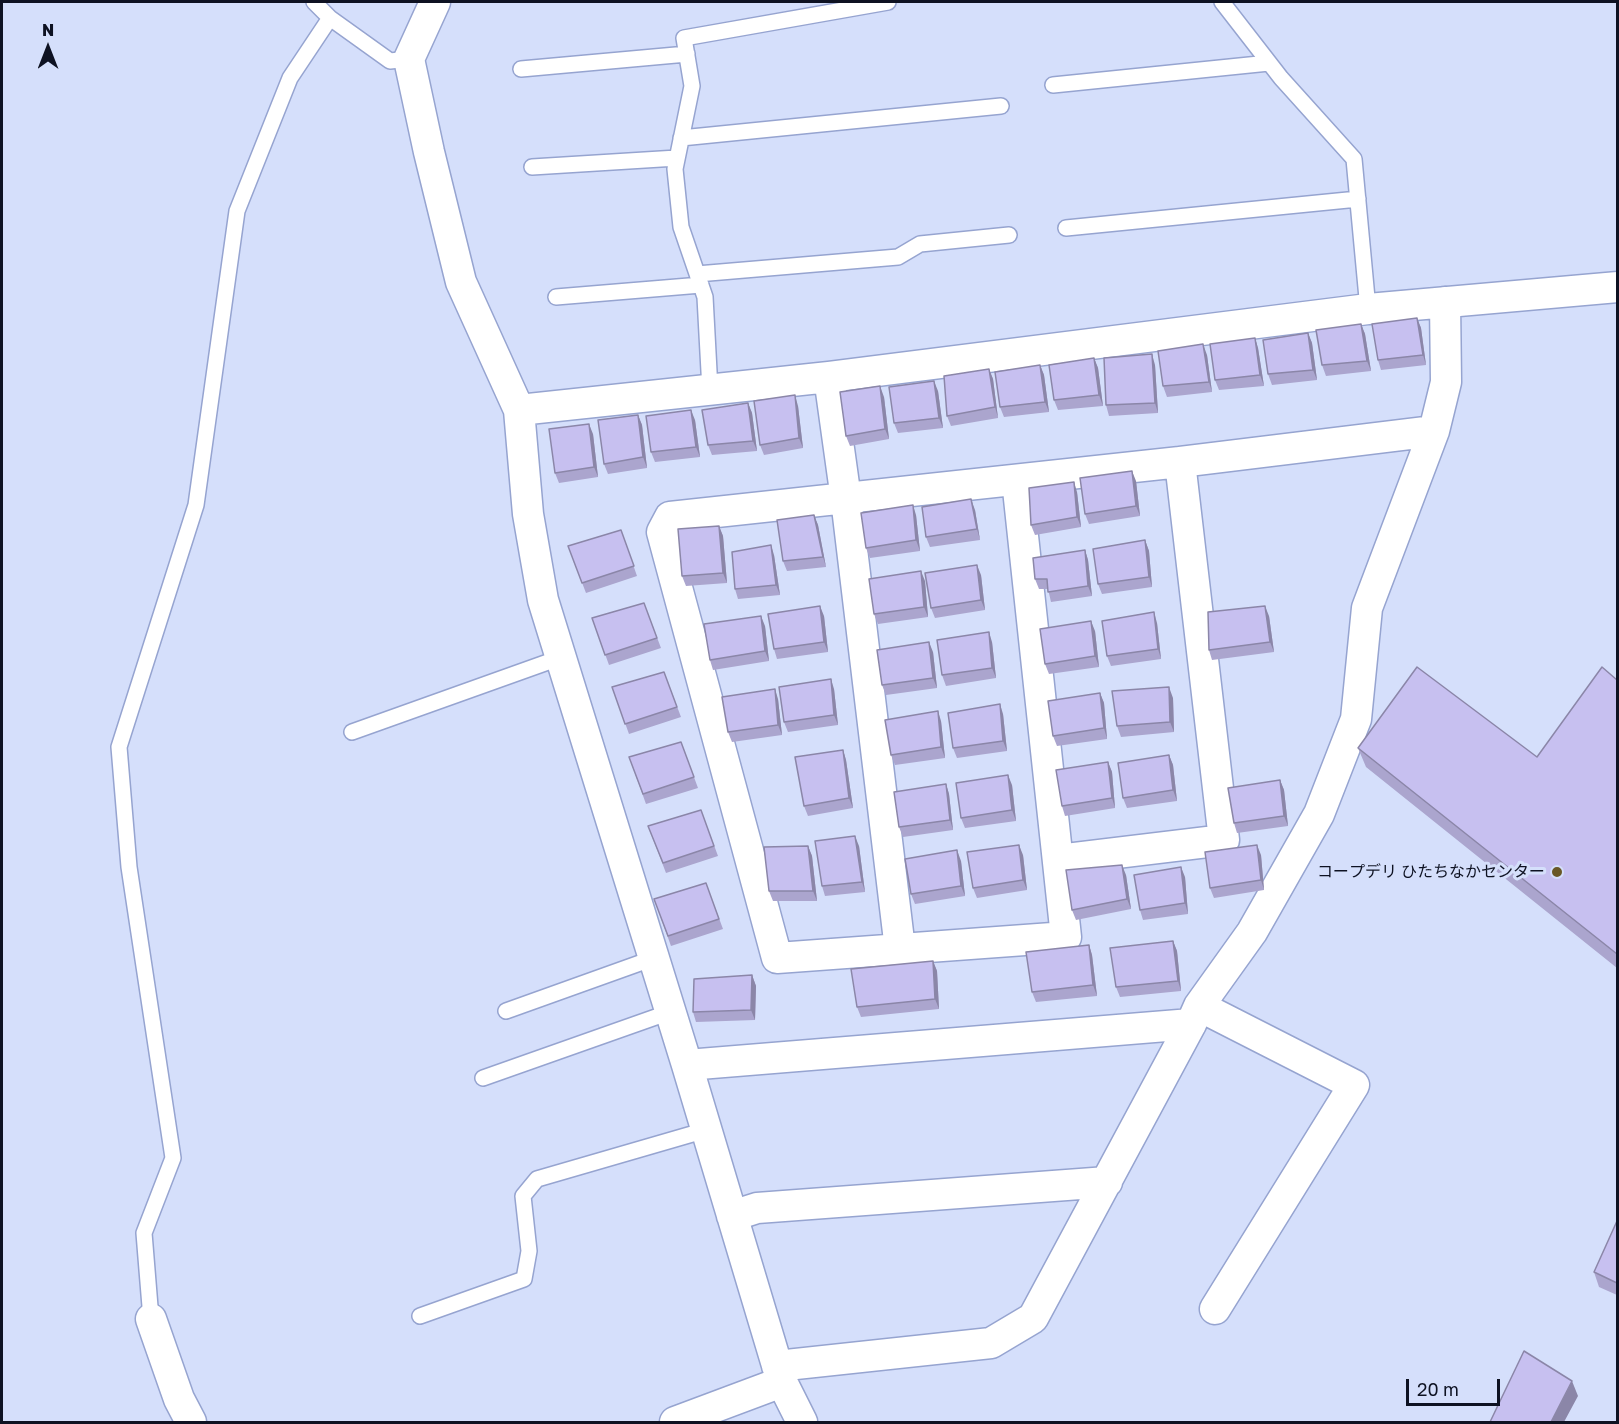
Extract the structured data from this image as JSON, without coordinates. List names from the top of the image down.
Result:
{
  "places": ["コープデリ ひたちなかセンター"],
  "scale_bar": "20 m",
  "north": "top"
}
